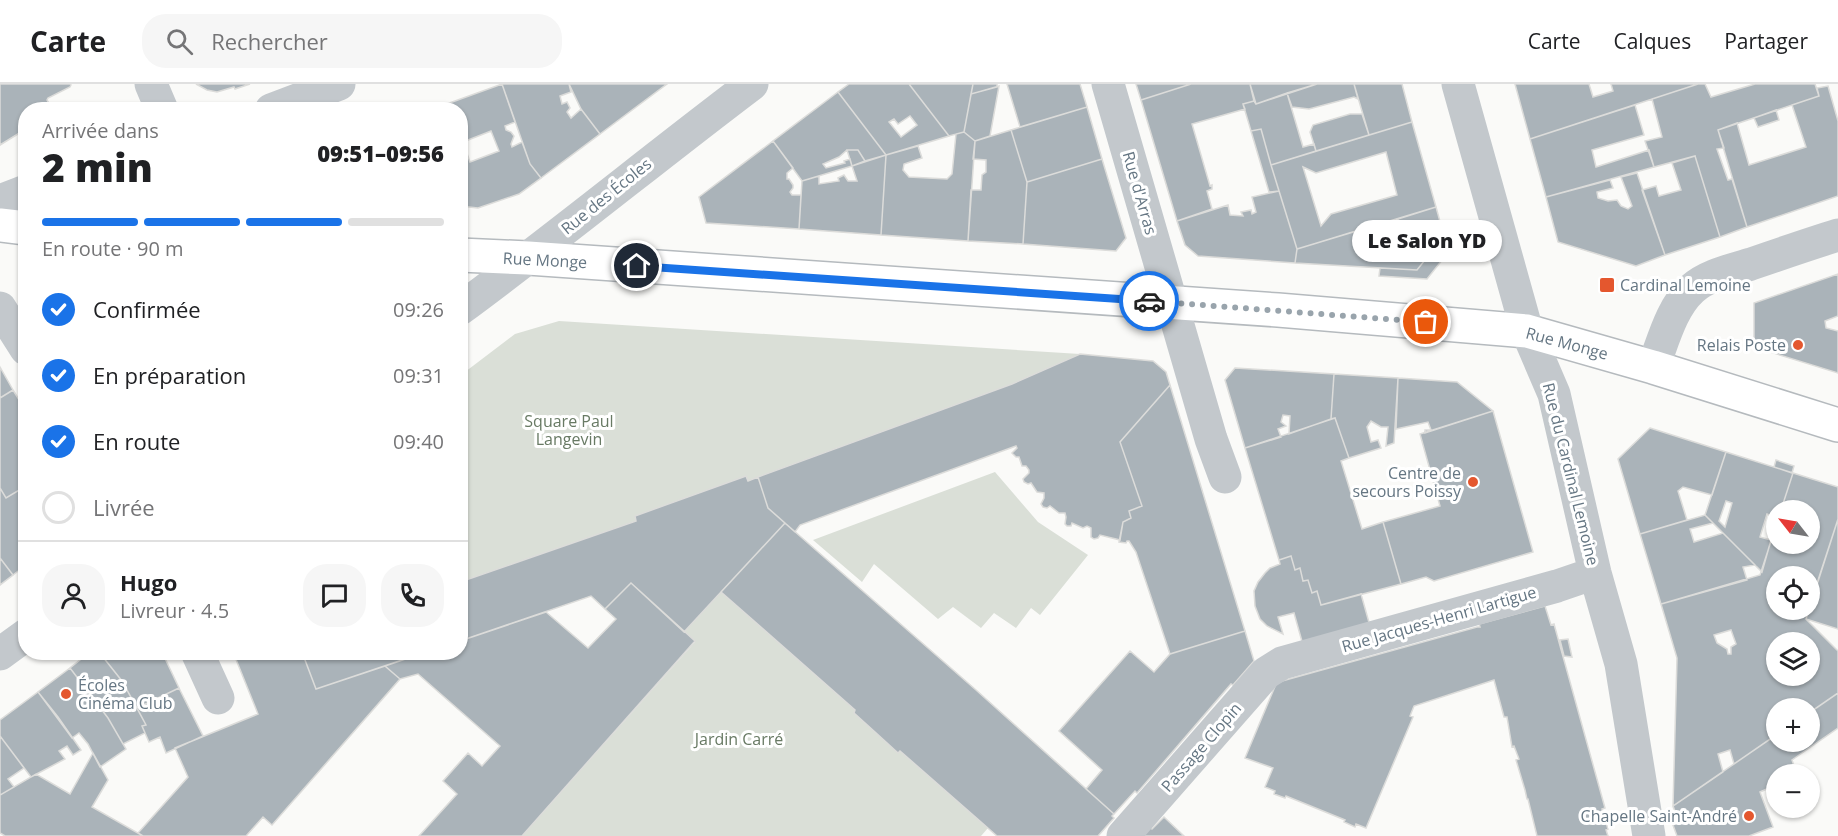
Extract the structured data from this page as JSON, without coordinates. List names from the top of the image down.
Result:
{
  "streets": {
    "main road": ["Rue Monge"],
    "street": [
      "Rue d'Arras",
      "Rue des Écoles",
      "Rue du Cardinal Lemoine",
      "Rue Jacques-Henri Lartigue",
      "Passage Clopin"
    ]
  },
  "crossings": [
    ["Rue d'Arras", "Rue Monge"],
    ["Rue des Écoles", "Rue Monge"],
    ["Rue Monge", "Rue du Cardinal Lemoine"],
    ["Rue du Cardinal Lemoine", "Rue Jacques-Henri Lartigue"],
    ["Rue Jacques-Henri Lartigue", "Passage Clopin"]
  ],
  "parks": ["Square Paul Langevin", "Jardin Carré"],
  "places": {
    "transit": ["Cardinal Lemoine"],
    "other": [
      "Le Salon YD",
      "Relais Poste",
      "Centre de secours Poissy",
      "Écoles Cinéma Club",
      "Chapelle Saint-André"
    ]
  },
  "north": "top left",
  "page": {
    "header": "Carte",
    "search": "Rechercher",
    "nav": ["Carte", "Calques", "Partager"],
    "heading": ["2 min", "Arrivée dans", "09:51–09:56"],
    "panel": ["Hugo", "Livreur · 4.5"],
    "bar": "En route · 90 m",
    "bubble": "Le Salon YD",
    "list": [
      ["Confirmée", "09:26"],
      ["En préparation", "09:31"],
      ["En route", "09:40"],
      "Livrée"
    ],
    "map_buttons": ["+", "−"]
  }
}
